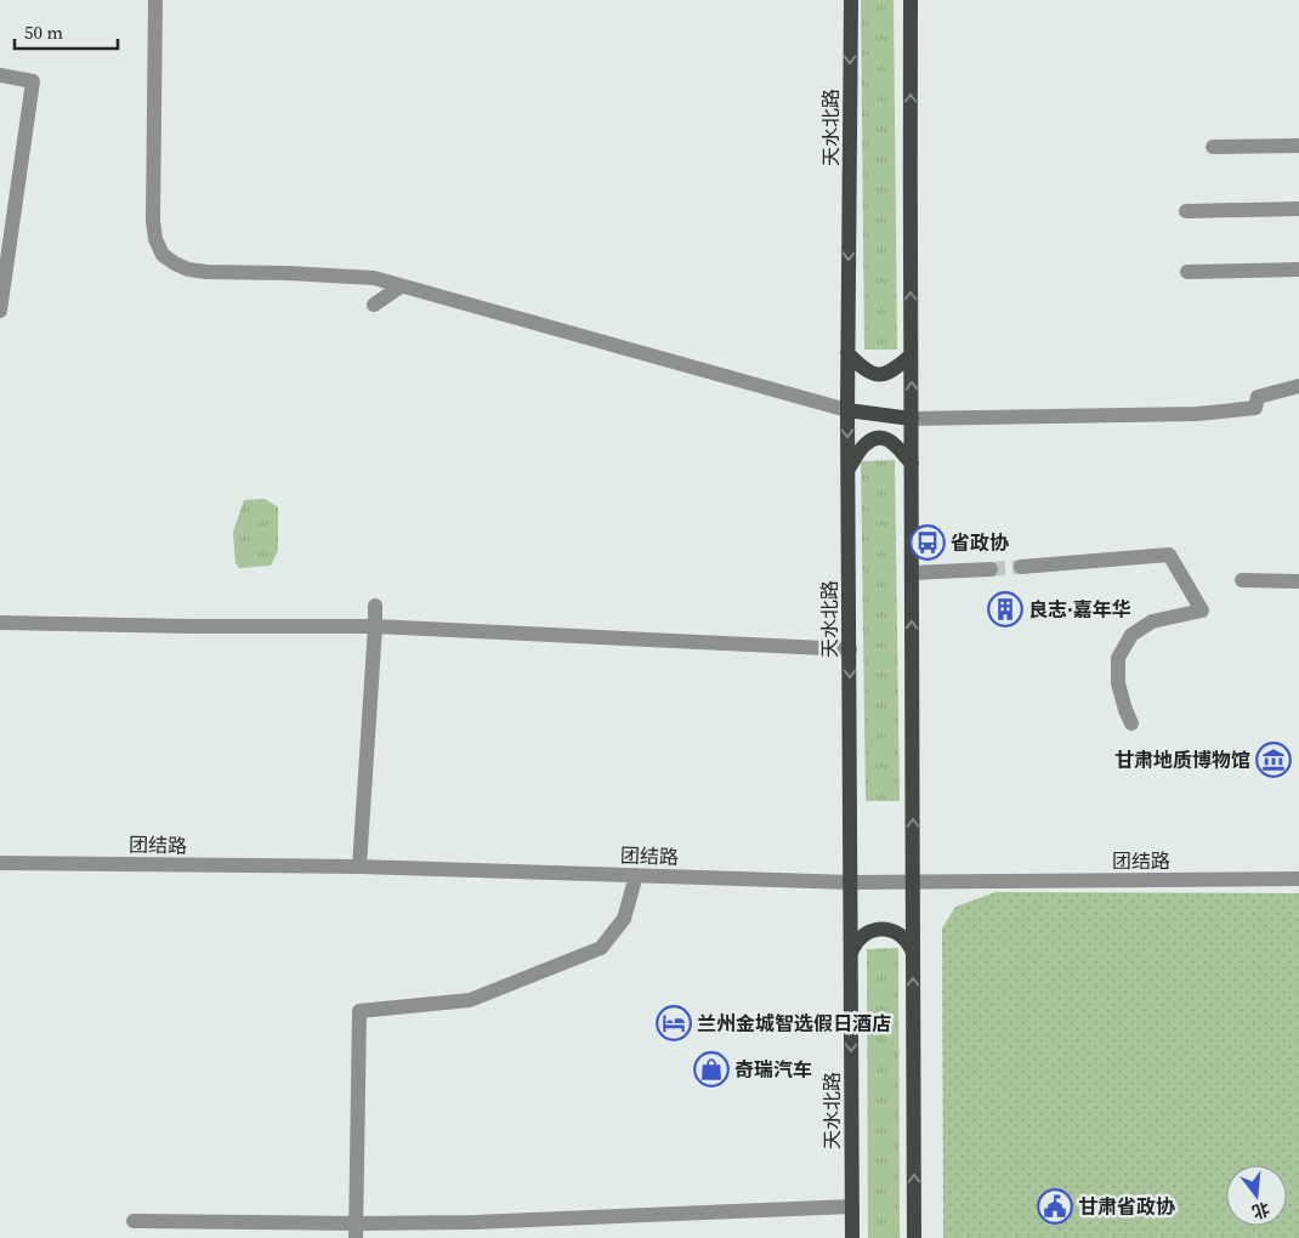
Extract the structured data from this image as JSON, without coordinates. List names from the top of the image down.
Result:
{
  "streets": {
    "main road": ["天水北路"],
    "street": ["团结路"]
  },
  "crossings": [
    ["天水北路", "团结路"]
  ],
  "places": {
    "bus stop": ["省政协"],
    "building": ["良志·嘉年华"],
    "museum": ["甘肃地质博物馆"],
    "hotel": ["兰州金城智选假日酒店"],
    "shop": ["奇瑞汽车"],
    "public building": ["甘肃省政协"]
  },
  "scale_bar": "50 m",
  "north": "bottom"
}
